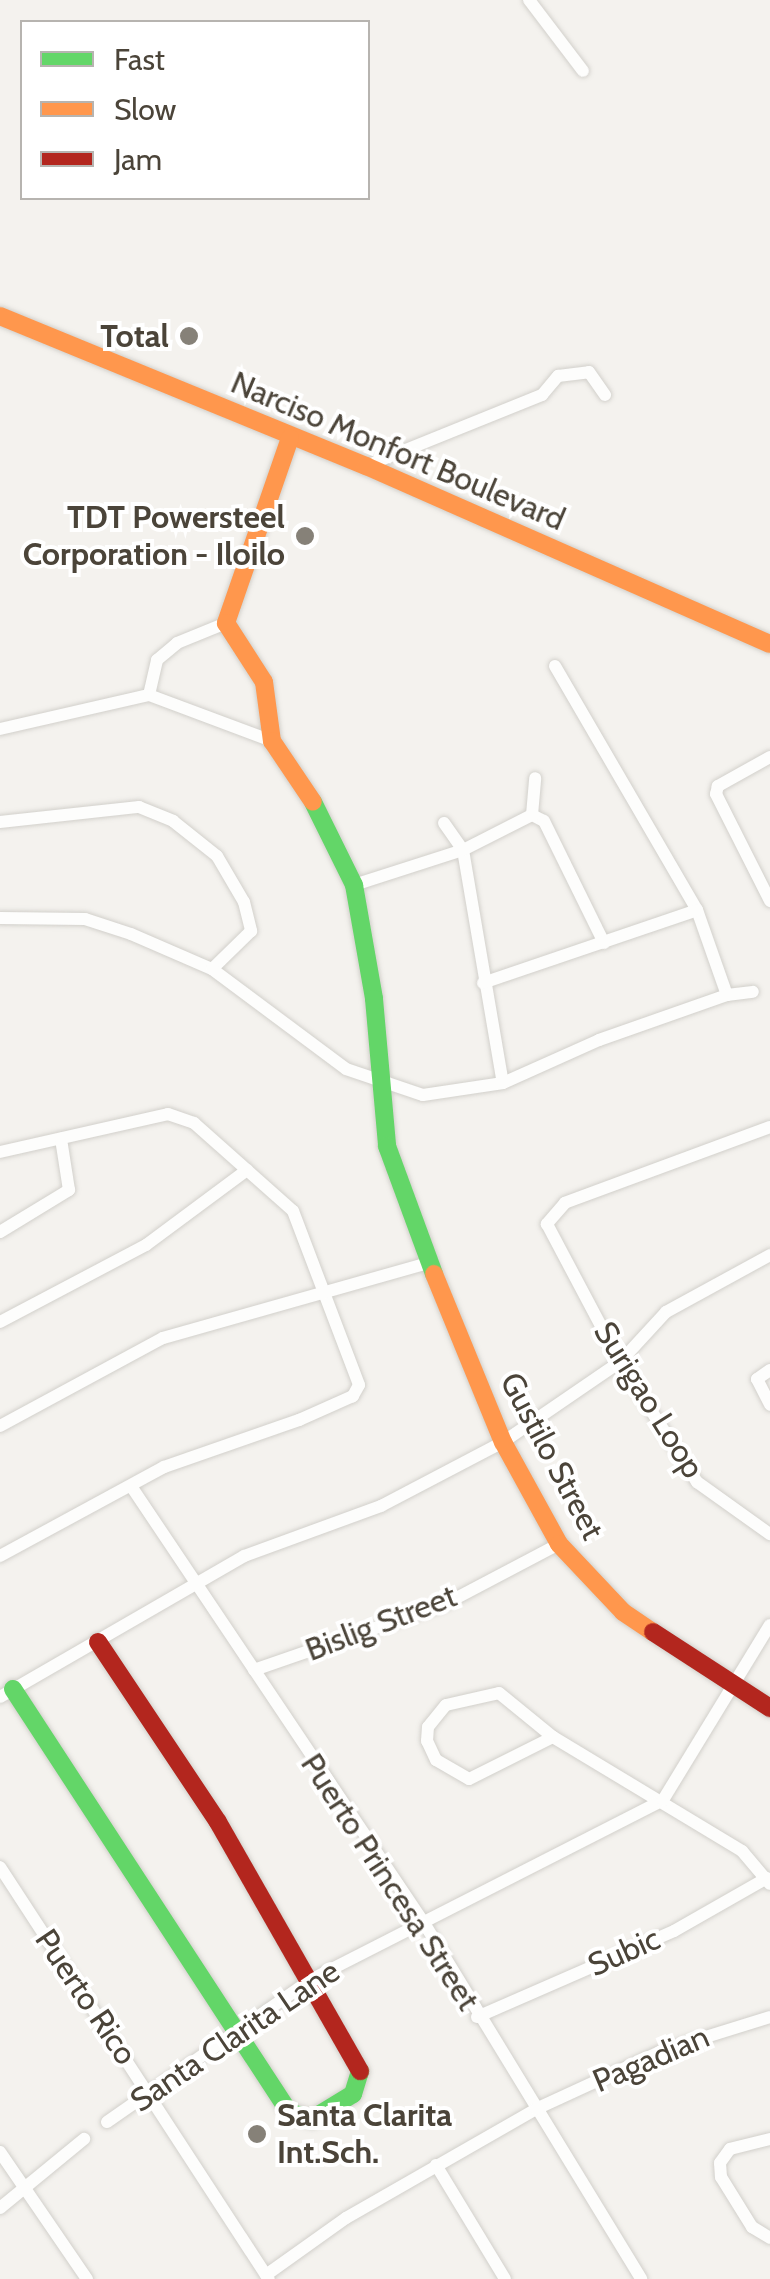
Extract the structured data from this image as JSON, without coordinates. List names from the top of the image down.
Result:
{
  "streets": {
    "street": [
      "Narciso Monfort Boulevard",
      "Surigao Loop",
      "Gustilo Street",
      "Bislig Street",
      "Puerto Princesa Street",
      "Subic",
      "Puerto Rico",
      "Santa Clarita Lane",
      "Pagadian"
    ]
  },
  "crossings": [
    ["Gustilo Street", "Bislig Street"],
    ["Bislig Street", "Puerto Princesa Street"],
    ["Puerto Princesa Street", "Subic"],
    ["Puerto Princesa Street", "Santa Clarita Lane"],
    ["Puerto Princesa Street", "Pagadian"],
    ["Puerto Rico", "Santa Clarita Lane"],
    ["Puerto Rico", "Pagadian"]
  ],
  "places": ["Total", "TDT Powersteel Corporation - Iloilo", "Santa Clarita Int.Sch."],
  "legend": ["Fast", "Slow", "Jam"]
}
